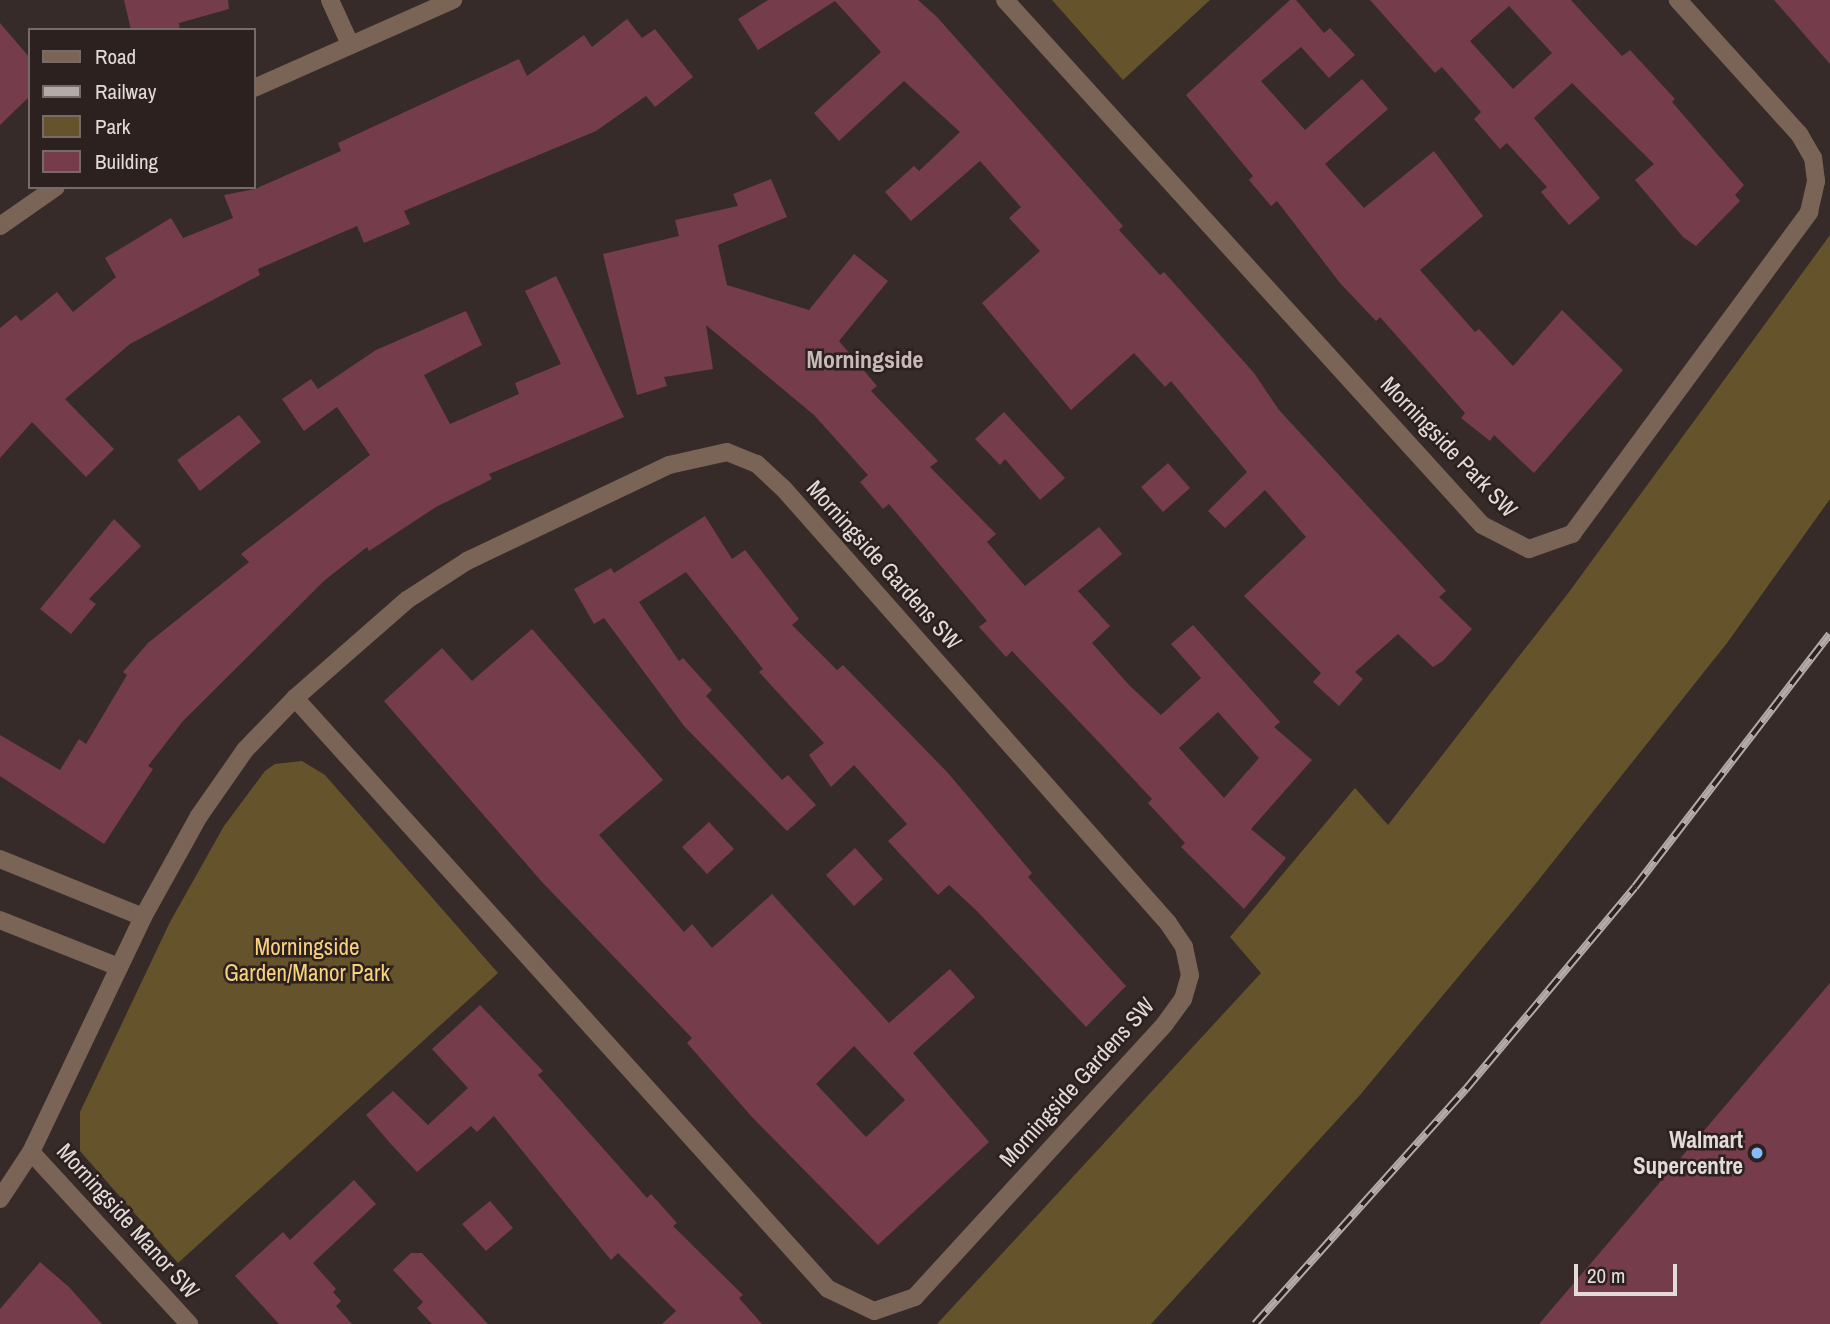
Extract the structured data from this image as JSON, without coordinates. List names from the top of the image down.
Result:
{
  "streets": {
    "street": ["Morningside Park SW", "Morningside Gardens SW", "Morningside Manor SW"]
  },
  "crossings": [
    ["Morningside Gardens SW", "Morningside Manor SW"]
  ],
  "districts": ["Morningside"],
  "parks": ["Morningside Garden/Manor Park"],
  "places": ["Walmart Supercentre"],
  "legend": [
    "Road",
    "Railway",
    "Park",
    "Building"
  ],
  "scale_bar": "20 m"
}
